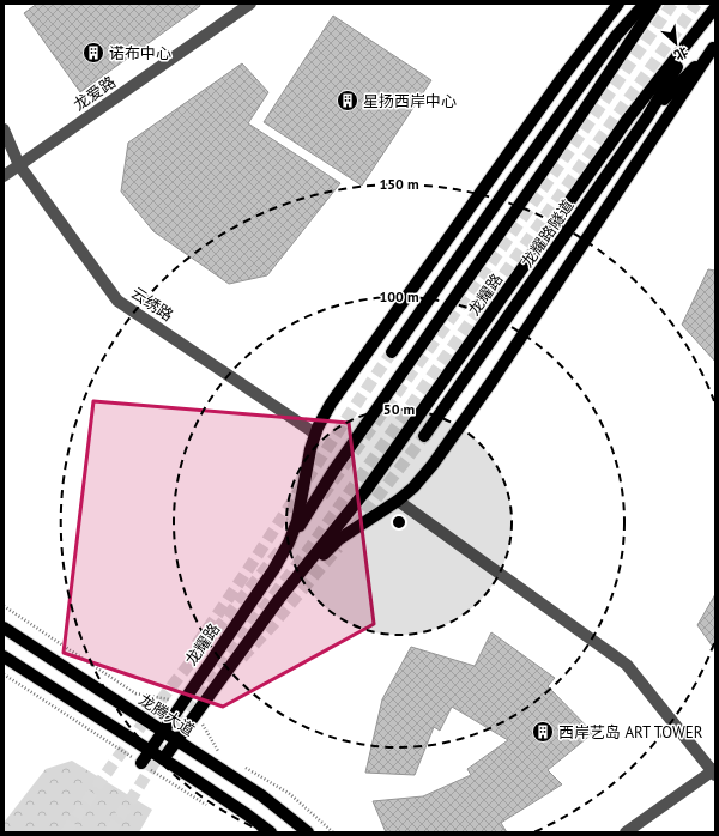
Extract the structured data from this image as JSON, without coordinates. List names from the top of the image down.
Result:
{
  "streets": {
    "main road": ["龙耀路隧道", "龙耀路", "龙腾大道"],
    "street": ["龙爱路", "云绣路"]
  },
  "crossings": [
    ["龙爱路", "云绣路"],
    ["龙耀路隧道", "龙耀路"],
    ["龙耀路", "云绣路"],
    ["龙耀路", "龙腾大道"]
  ],
  "places": {
    "building": ["诺布中心", "星扬西岸中心", "西岸艺岛 ART TOWER"]
  },
  "north": "bottom right",
  "rings": ["150 m", "100 m", "50 m"]
}
